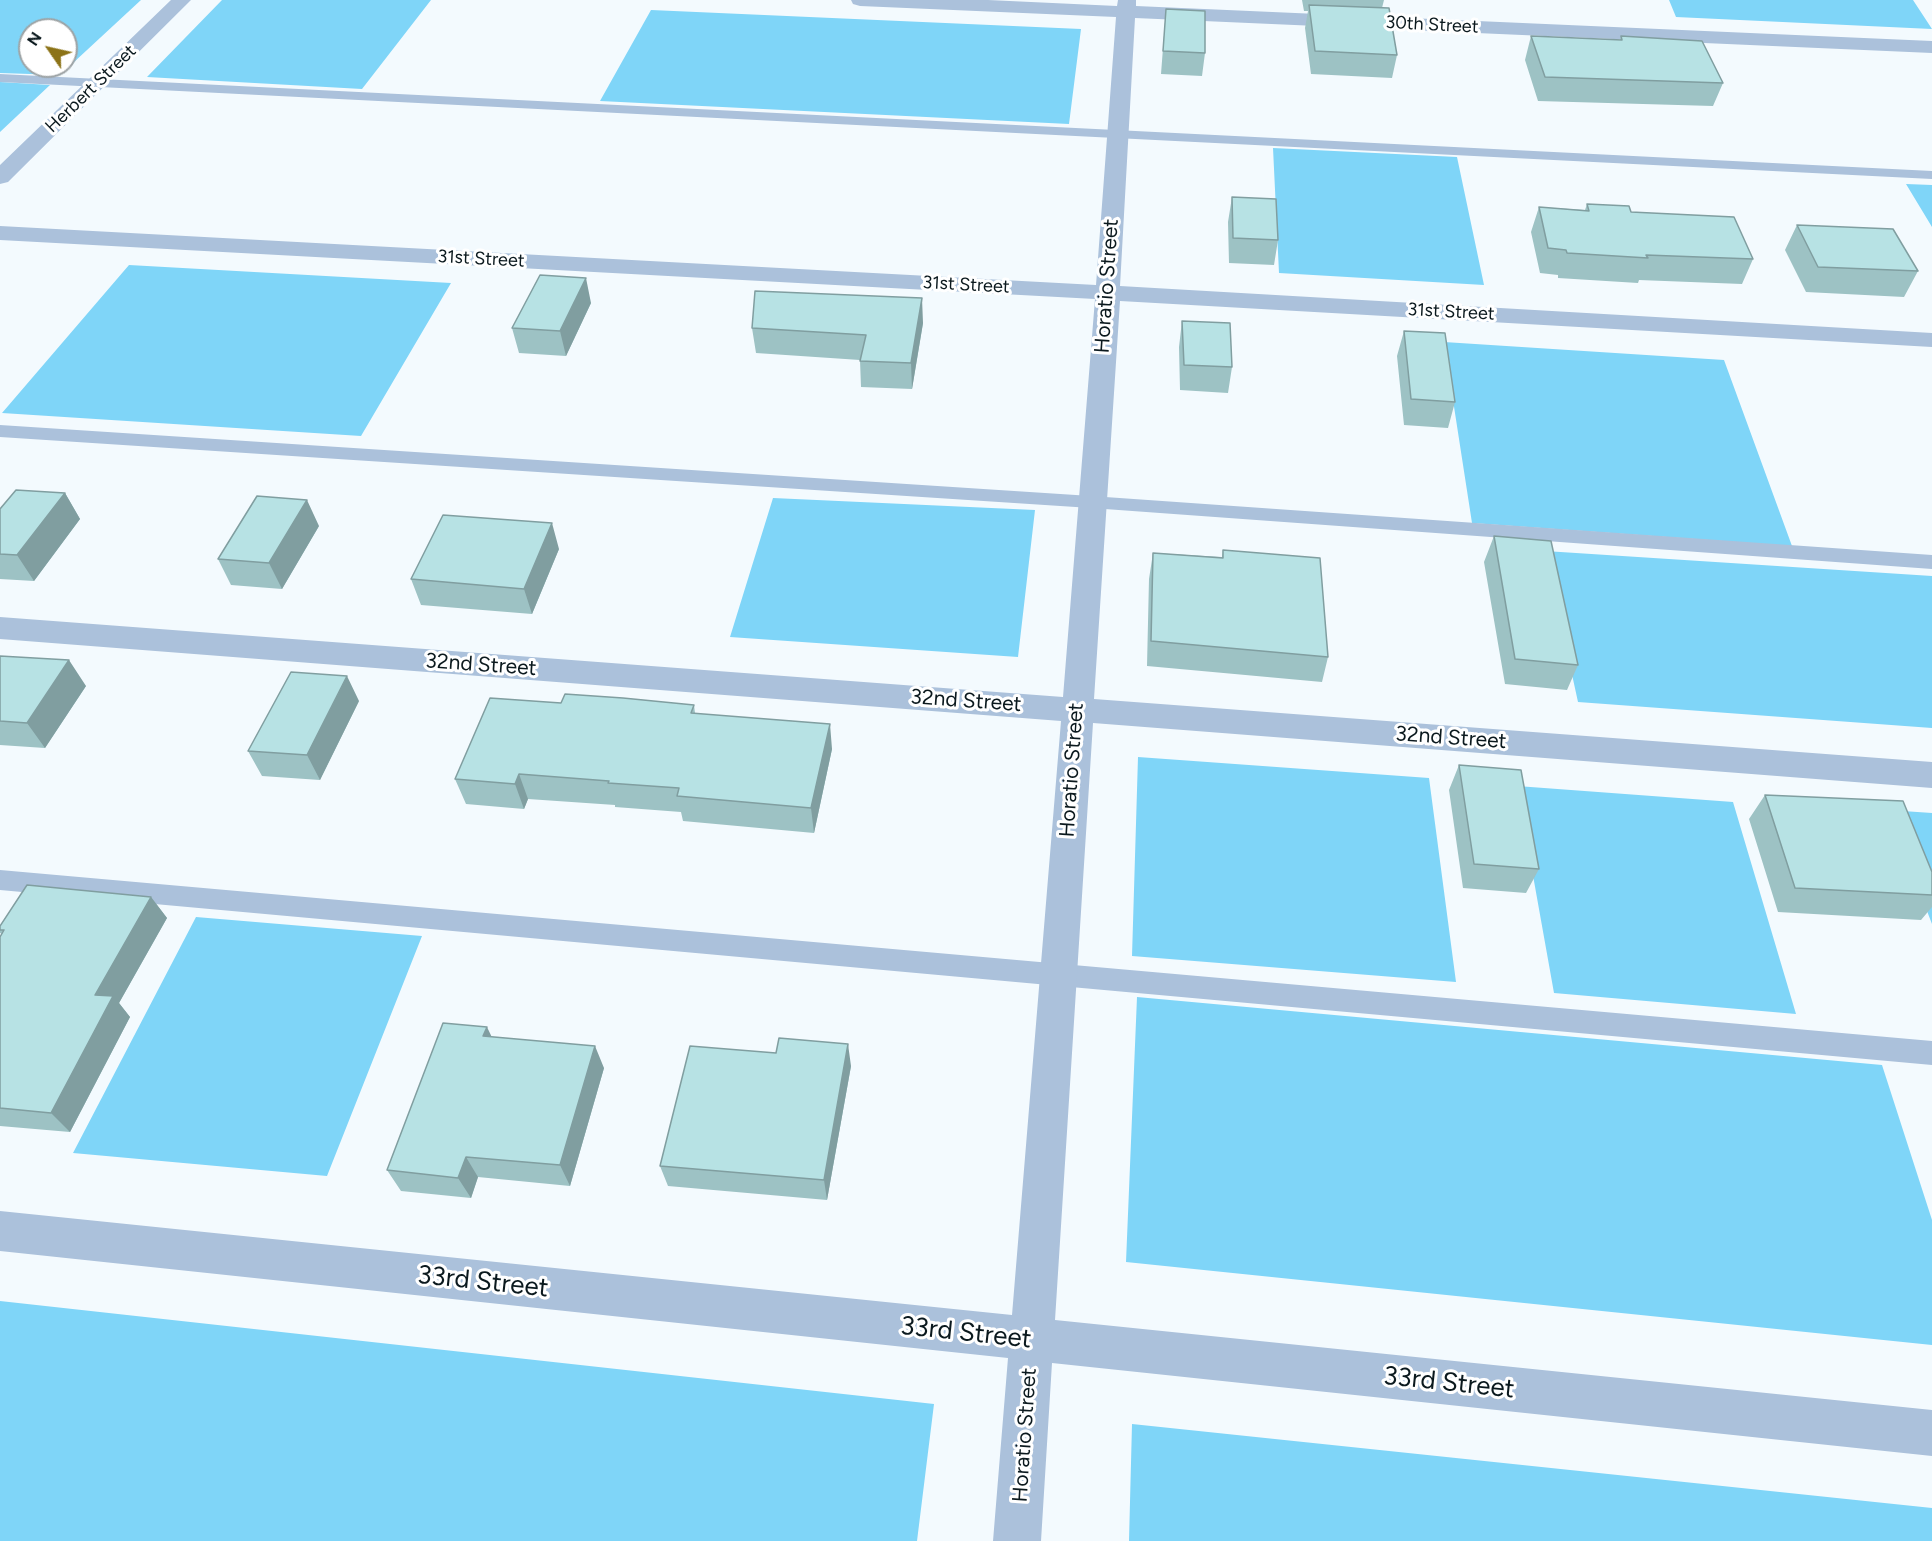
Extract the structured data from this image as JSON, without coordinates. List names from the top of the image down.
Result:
{
  "streets": {
    "street": [
      "30th Street",
      "Herbert Street",
      "31st Street",
      "Horatio Street",
      "32nd Street",
      "33rd Street"
    ]
  },
  "crossings": [
    ["30th Street", "Horatio Street"],
    ["31st Street", "Horatio Street"],
    ["Horatio Street", "32nd Street"],
    ["Horatio Street", "33rd Street"]
  ],
  "north": "top left"
}
